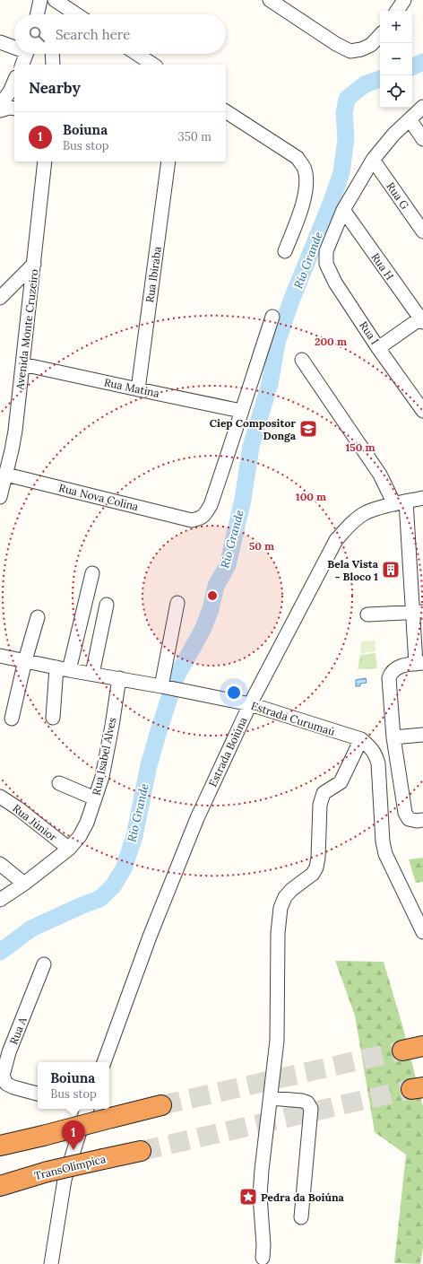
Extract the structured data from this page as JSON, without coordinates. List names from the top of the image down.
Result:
{
  "streets": {
    "highway": ["TransOlímpica"],
    "street": [
      "Rua G",
      "Rua H",
      "Rua Ibiraba",
      "Avenida Monte Cruzeiro",
      "Rua I",
      "Rua Matina",
      "Rua Nova Colina",
      "Estrada Curumaú",
      "Estrada Boiúna",
      "Rua Isabel Alves",
      "Rua Júnior",
      "Rua A"
    ]
  },
  "crossings": [
    ["Rua H", "Rua I"],
    ["Rua Ibiraba", "Rua Matina"],
    ["Avenida Monte Cruzeiro", "Rua Matina"],
    ["Avenida Monte Cruzeiro", "Rua Nova Colina"],
    ["Rua Matina", "Rua Nova Colina"],
    ["Estrada Curumaú", "Estrada Boiúna"],
    ["Estrada Curumaú", "Rua Isabel Alves"],
    ["Rua Isabel Alves", "Rua Júnior"]
  ],
  "water": ["Rio Grande"],
  "places": {
    "school or university": ["Ciep Compositor Donga"],
    "building": ["Bela Vista - Bloco 1"],
    "place": ["Pedra da Boiúna"]
  },
  "page": {
    "map_buttons": ["+", "−"],
    "search": "Search here",
    "heading": "Nearby",
    "list": [
      {
        "mark": "1",
        "name": "Boiuna",
        "note": "Bus stop",
        "value": "350 m"
      }
    ],
    "popup": ["Boiuna", "Bus stop"],
    "pins": "1"
  },
  "rings": [
    "200 m",
    "150 m",
    "100 m",
    "50 m"
  ]
}
